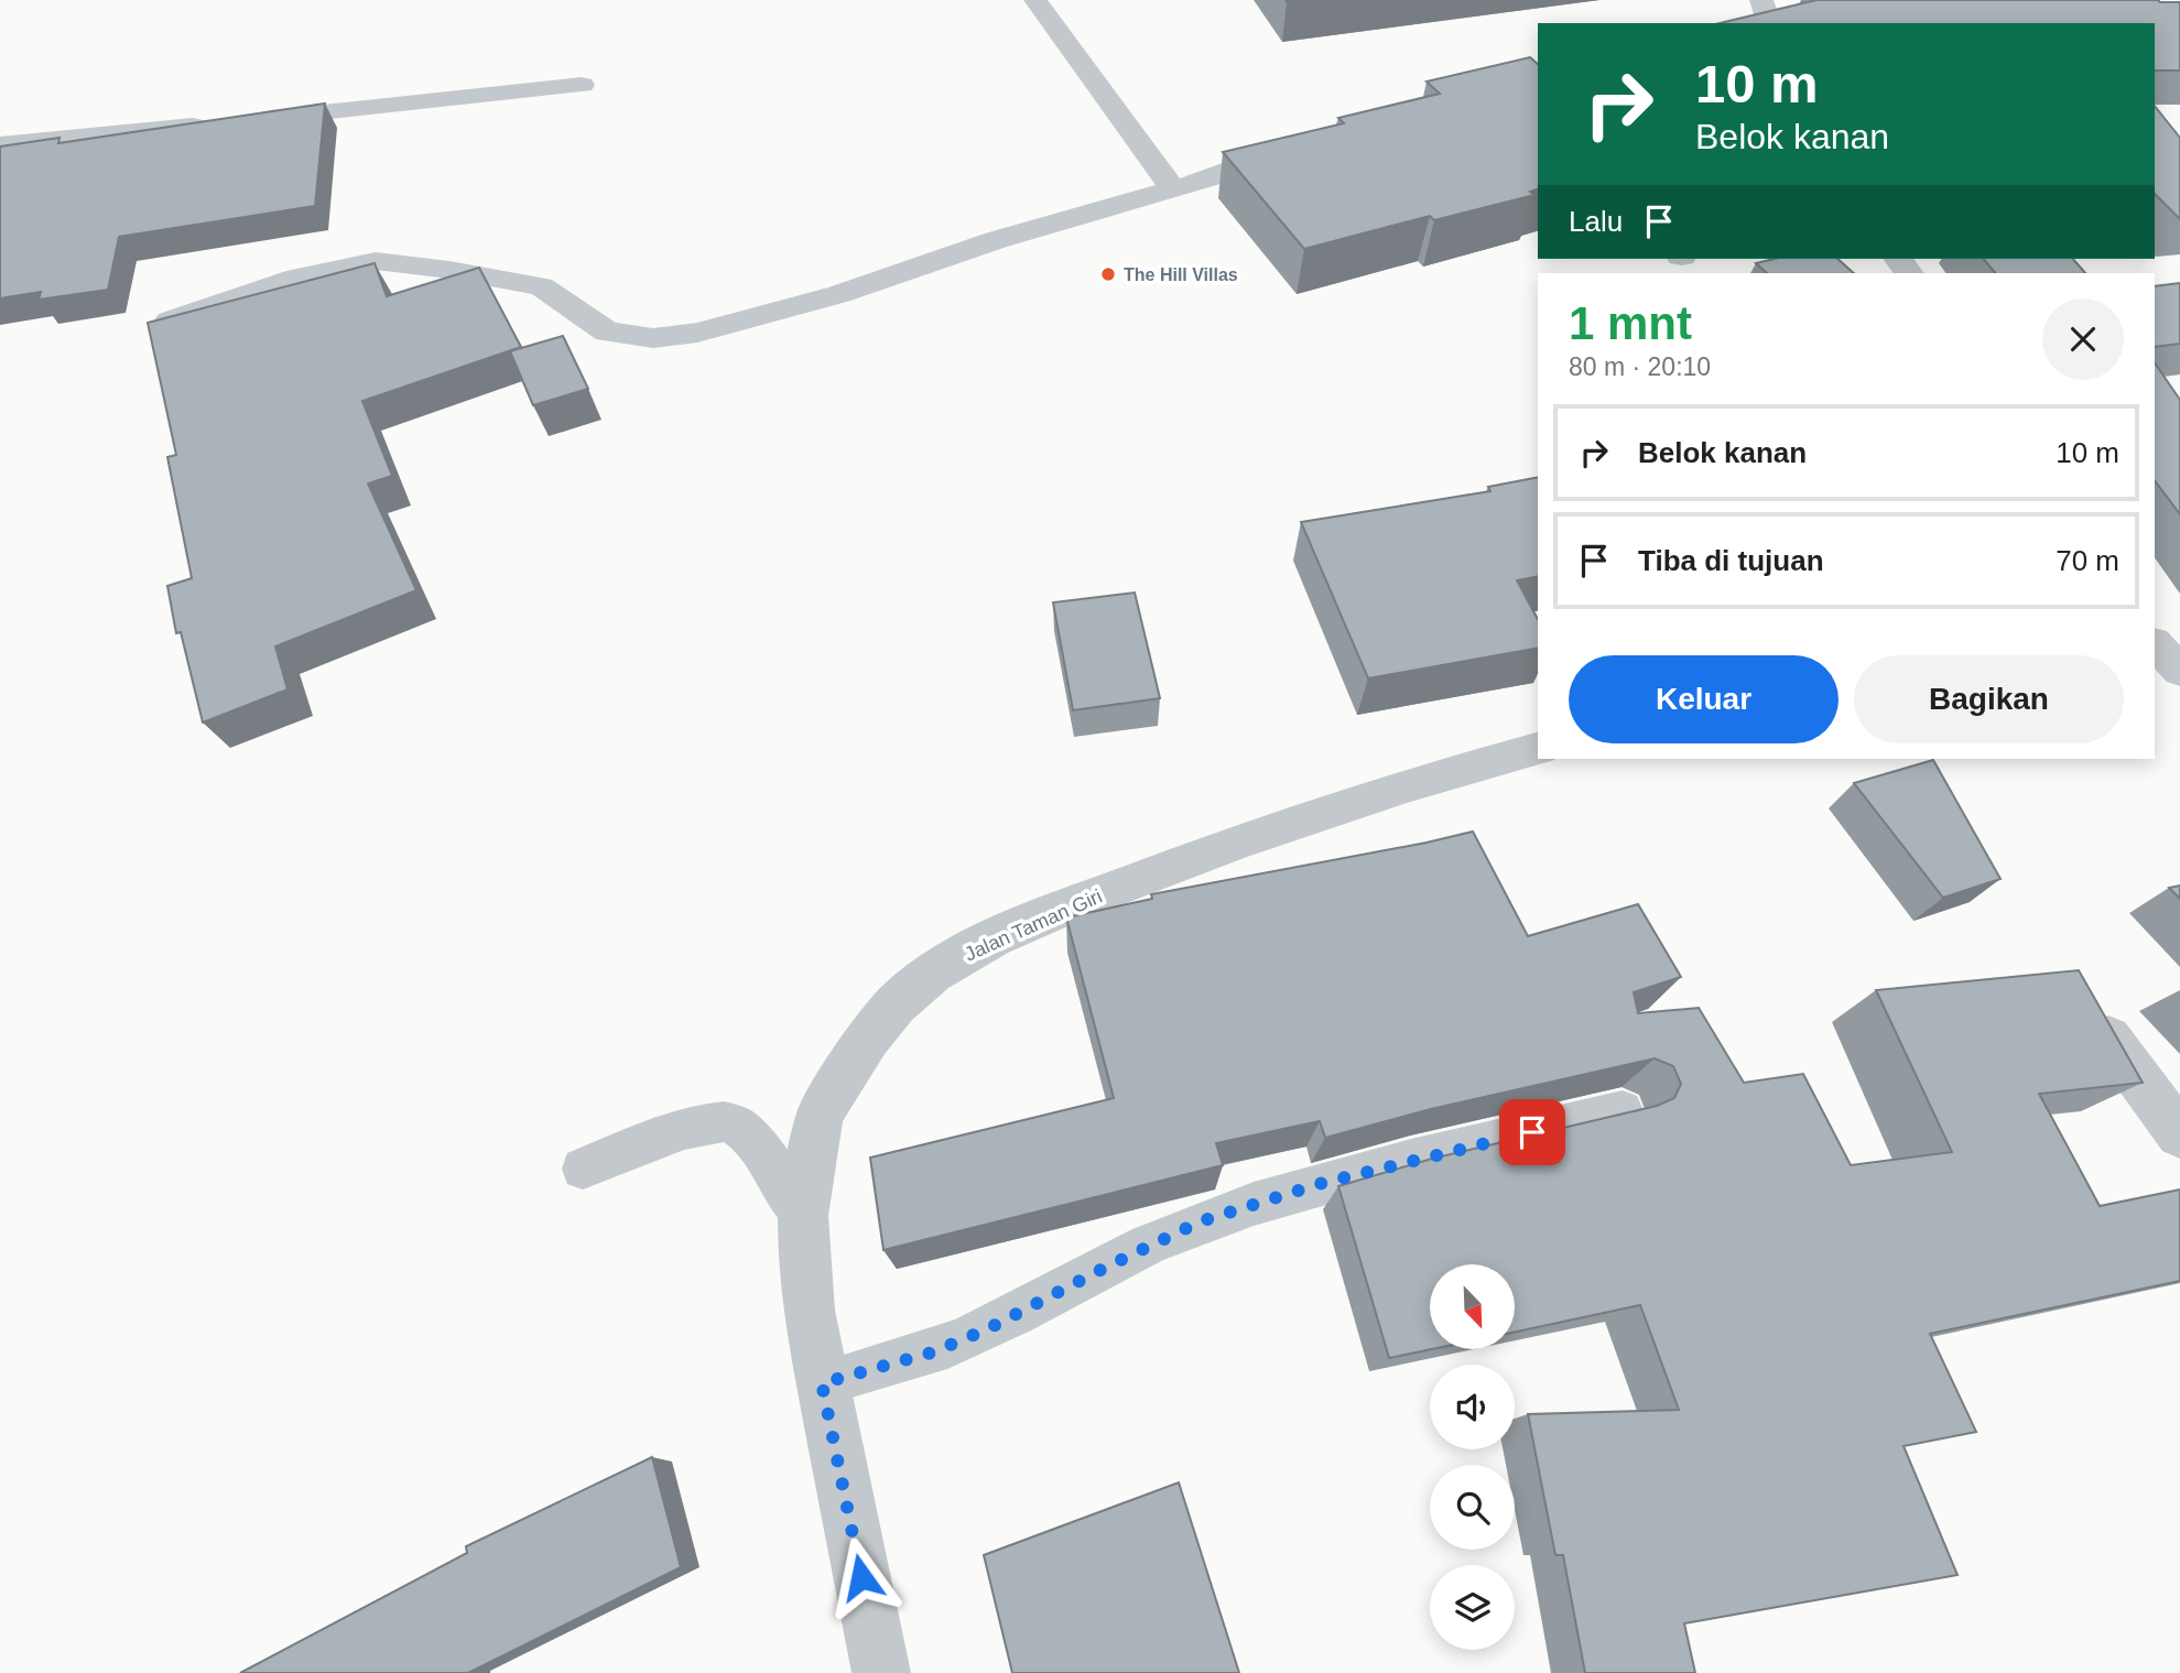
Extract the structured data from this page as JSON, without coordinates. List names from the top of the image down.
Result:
{
  "streets": {
    "street": ["Jalan Taman Giri"]
  },
  "places": ["The Hill Villas"],
  "north": "bottom right",
  "page": {
    "turn": ["10 m", "Belok kanan"],
    "then": "Lalu",
    "heading": ["1 mnt", "80 m · 20:10"],
    "list": [
      {
        "name": "Belok kanan",
        "value": "10 m"
      },
      {
        "name": "Tiba di tujuan",
        "value": "70 m"
      }
    ],
    "buttons": ["Keluar", "Bagikan"]
  }
}
